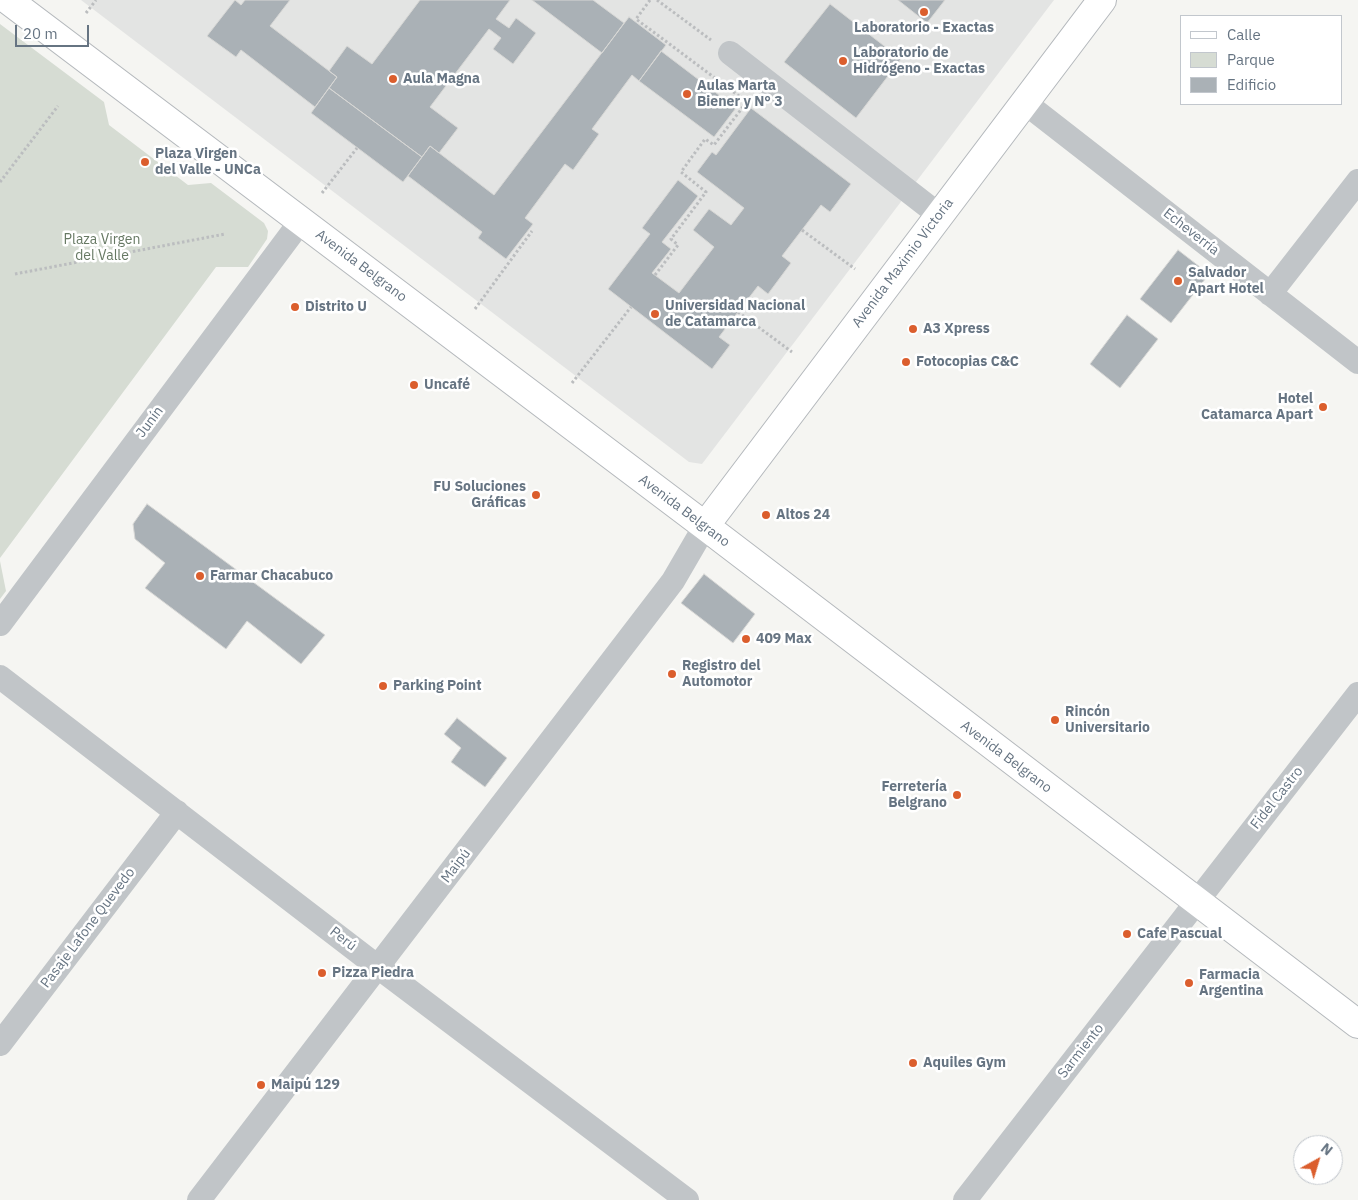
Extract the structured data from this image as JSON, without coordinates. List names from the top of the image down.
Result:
{
  "streets": {
    "main road": ["Avenida Maximio Victoria", "Avenida Belgrano"],
    "street": [
      "Echeverría",
      "Junín",
      "Fidel Castro",
      "Maipú",
      "Pasaje Lafone Quevedo",
      "Perú",
      "Sarmiento"
    ]
  },
  "crossings": [
    ["Echeverría", "Avenida Maximio Victoria"],
    ["Avenida Maximio Victoria", "Avenida Belgrano"],
    ["Avenida Maximio Victoria", "Maipú"],
    ["Avenida Belgrano", "Junín"],
    ["Avenida Belgrano", "Fidel Castro"],
    ["Avenida Belgrano", "Maipú"],
    ["Avenida Belgrano", "Sarmiento"],
    ["Fidel Castro", "Sarmiento"],
    ["Maipú", "Perú"],
    ["Pasaje Lafone Quevedo", "Perú"]
  ],
  "parks": ["Plaza Virgen del Valle"],
  "places": [
    "Laboratorio - Exactas",
    "Laboratorio de Hidrógeno - Exactas",
    "Aula Magna",
    "Aulas Marta Biener y N° 3",
    "Plaza Virgen del Valle - UNCa",
    "Salvador Apart Hotel",
    "Distrito U",
    "Universidad Nacional de Catamarca",
    "A3 Xpress",
    "Fotocopias C&C",
    "Uncafé",
    "Hotel Catamarca Apart",
    "FU Soluciones Gráficas",
    "Altos 24",
    "Farmar Chacabuco",
    "409 Max",
    "Registro del Automotor",
    "Parking Point",
    "Rincón Universitario",
    "Ferretería Belgrano",
    "Cafe Pascual",
    "Pizza Piedra",
    "Farmacia Argentina",
    "Aquiles Gym",
    "Maipú 129"
  ],
  "legend": ["Calle", "Parque", "Edificio"],
  "scale_bar": "20 m",
  "north": "top right"
}
